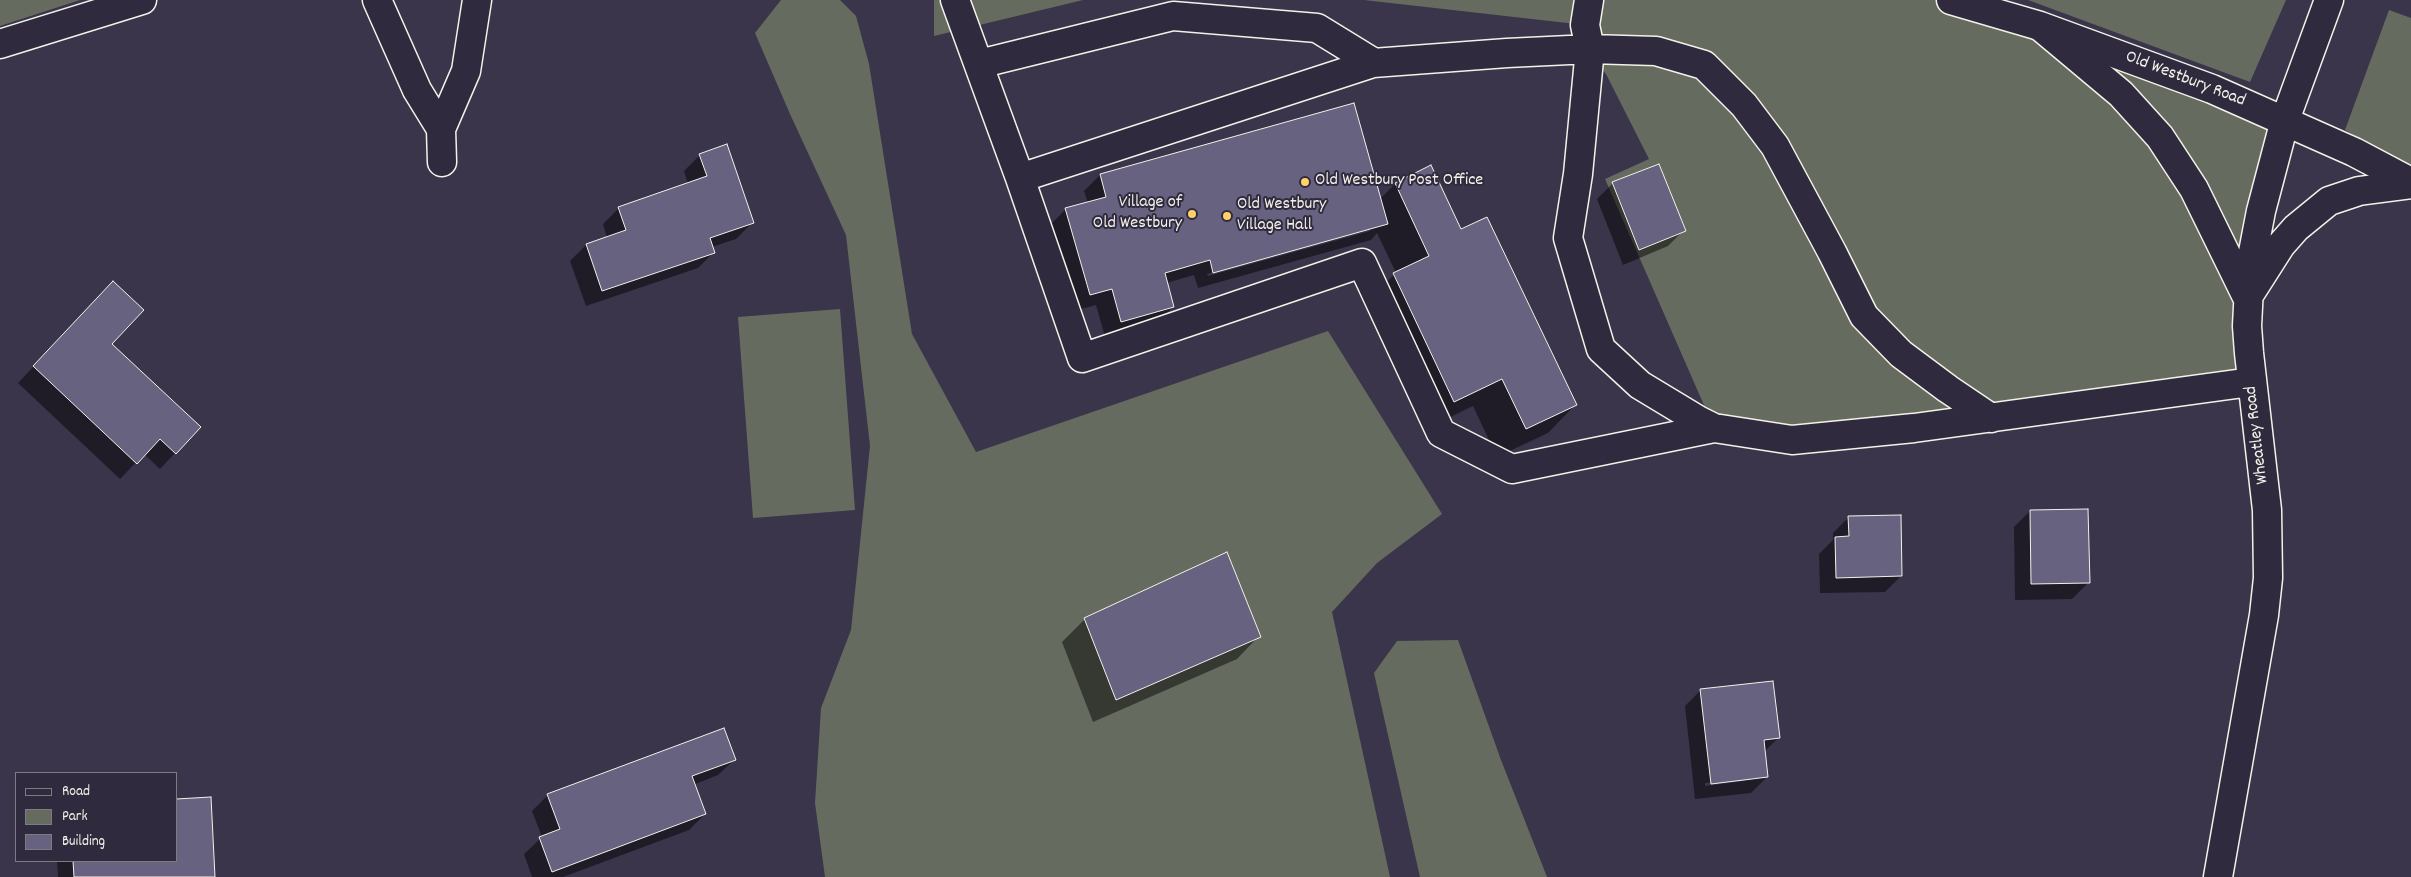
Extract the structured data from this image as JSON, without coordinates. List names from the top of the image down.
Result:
{
  "streets": {
    "street": ["Old Westbury Road", "Wheatley Road"]
  },
  "crossings": [
    ["Old Westbury Road", "Wheatley Road"]
  ],
  "places": ["Old Westbury Post Office", "Village of Old Westbury", "Old Westbury Village Hall"],
  "legend": ["Road", "Park", "Building"]
}
